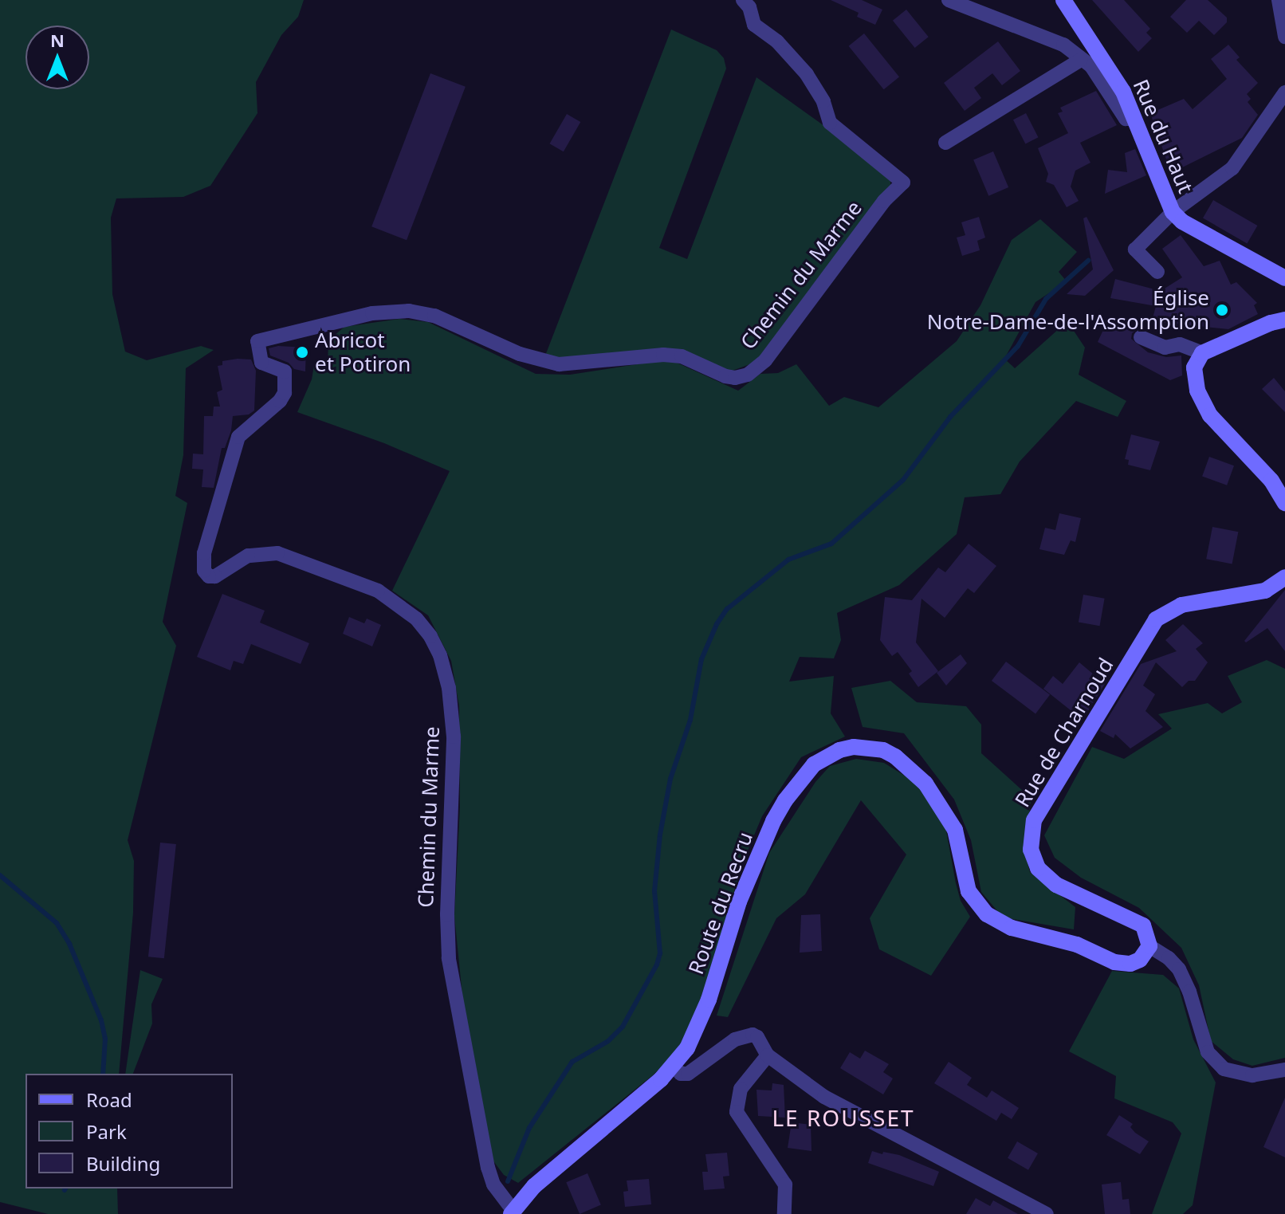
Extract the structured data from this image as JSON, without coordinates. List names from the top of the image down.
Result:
{
  "streets": {
    "street": [
      "Rue du Haut",
      "Chemin du Marme",
      "Rue de Charnoud",
      "Route du Recru"
    ]
  },
  "crossings": [
    ["Chemin du Marme", "Route du Recru"],
    ["Rue de Charnoud", "Route du Recru"]
  ],
  "districts": ["LE ROUSSET"],
  "places": ["Église Notre-Dame-de-l'Assomption", "Abricot et Potiron"],
  "legend": ["Road", "Park", "Building"],
  "north": "top"
}
